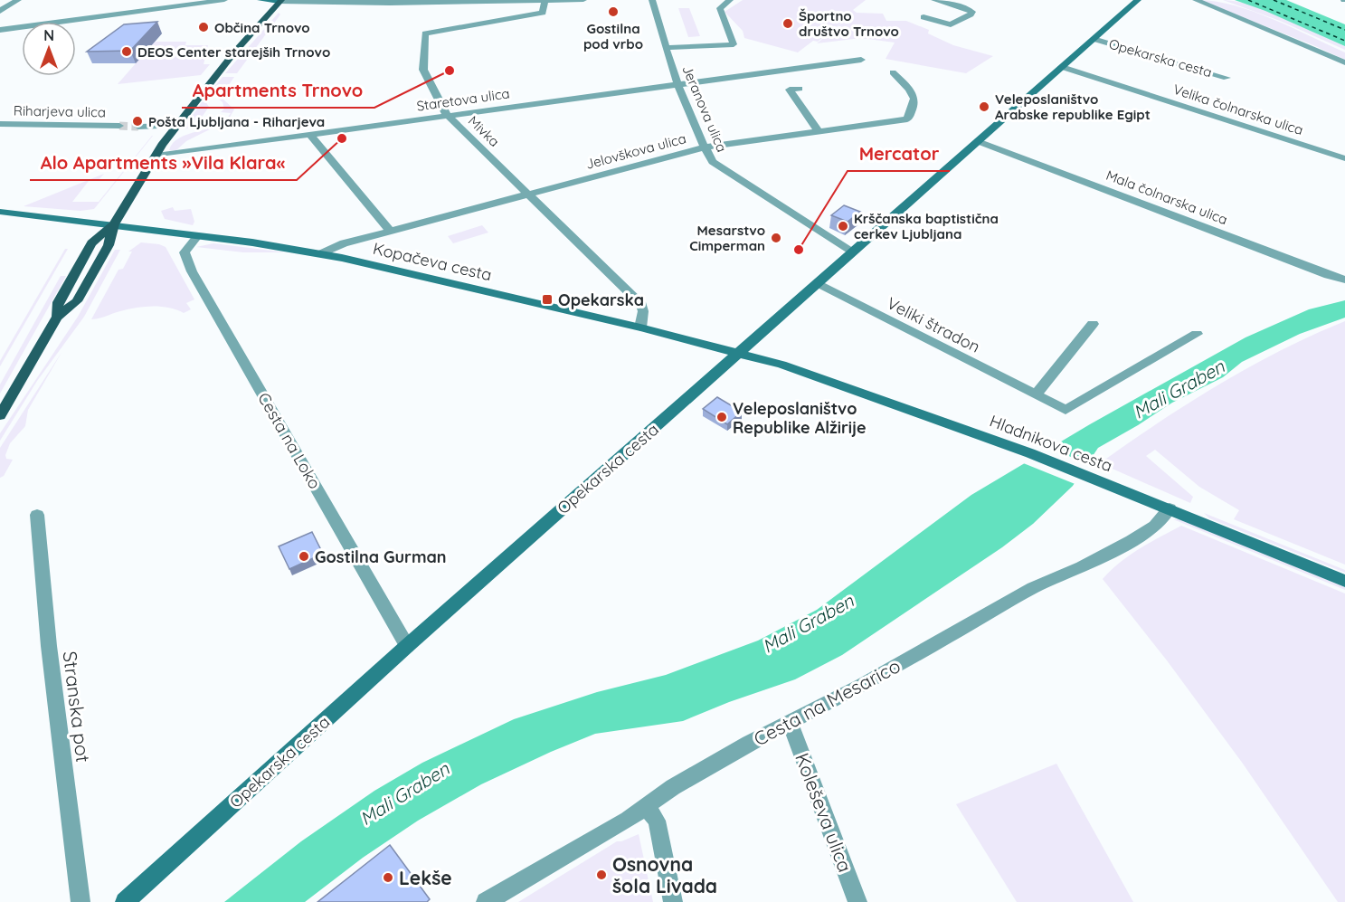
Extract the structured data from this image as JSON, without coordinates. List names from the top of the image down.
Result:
{
  "streets": {
    "street": [
      "Opekarska cesta",
      "Staretova ulica",
      "Jeranova ulica",
      "Velika čolnarska ulica",
      "Riharjeva ulica",
      "Mivka",
      "Jelovškova ulica",
      "Mala čolnarska ulica",
      "Kopačeva cesta",
      "Veliki štradon",
      "Cesta na Loko",
      "Hladnikova cesta",
      "Cesta na Mesarico",
      "Stranska pot",
      "Koleševa ulica"
    ]
  },
  "crossings": [
    ["Opekarska cesta", "Jeranova ulica"],
    ["Opekarska cesta", "Velika čolnarska ulica"],
    ["Opekarska cesta", "Mala čolnarska ulica"],
    ["Opekarska cesta", "Kopačeva cesta"],
    ["Opekarska cesta", "Veliki štradon"],
    ["Opekarska cesta", "Cesta na Loko"],
    ["Opekarska cesta", "Hladnikova cesta"],
    ["Staretova ulica", "Jeranova ulica"],
    ["Staretova ulica", "Mivka"],
    ["Jeranova ulica", "Jelovškova ulica"],
    ["Mivka", "Jelovškova ulica"],
    ["Mivka", "Kopačeva cesta"],
    ["Jelovškova ulica", "Kopačeva cesta"],
    ["Kopačeva cesta", "Cesta na Loko"],
    ["Kopačeva cesta", "Hladnikova cesta"],
    ["Hladnikova cesta", "Cesta na Mesarico"],
    ["Cesta na Mesarico", "Koleševa ulica"]
  ],
  "water": ["Mali Graben"],
  "places": {
    "other": [
      "Gostilna pod vrbo",
      "Športno društvo Trnovo",
      "Občina Trnovo",
      "DEOS Center starejših Trnovo",
      "Apartments Trnovo",
      "Veleposlaništvo Arabske republike Egipt",
      "Pošta Ljubljana - Riharjeva",
      "Alo Apartments »Vila Klara«",
      "Krščanska baptistična cerkev Ljubljana",
      "Mesarstvo Cimperman",
      "Mercator",
      "Veleposlaništvo Republike Alžirije",
      "Gostilna Gurman",
      "Osnovna šola Livada",
      "Lekše"
    ],
    "transit": ["Opekarska"]
  },
  "north": "top"
}
